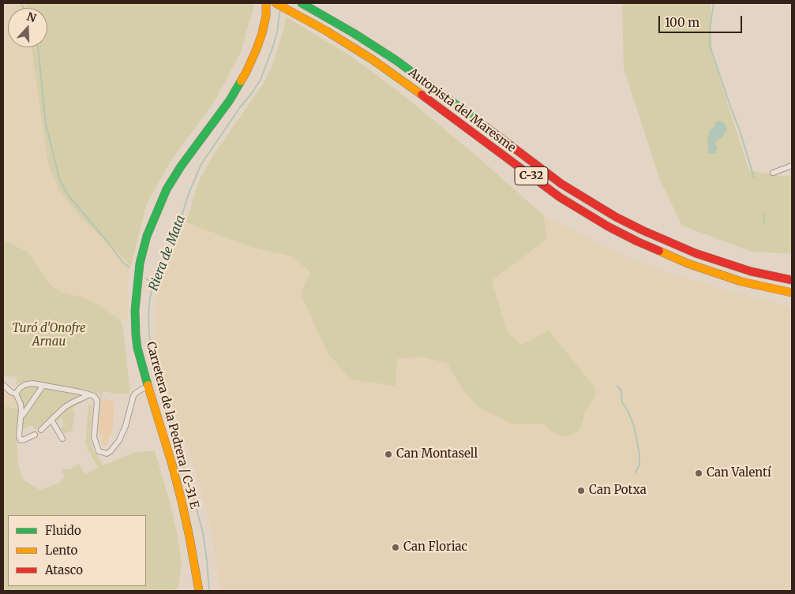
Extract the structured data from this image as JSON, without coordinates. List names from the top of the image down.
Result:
{
  "streets": {
    "main road": ["Autopista del Maresme", "C-32", "Carretera de la Pedrera / C-31 E"]
  },
  "water": ["Riera de Mata"],
  "parks": ["Turó d'Onofre Arnau"],
  "places": [
    "Can Montasell",
    "Can Valentí",
    "Can Potxa",
    "Can Floriac"
  ],
  "legend": ["Fluido", "Lento", "Atasco"],
  "scale_bar": "100 m",
  "north": "top"
}
